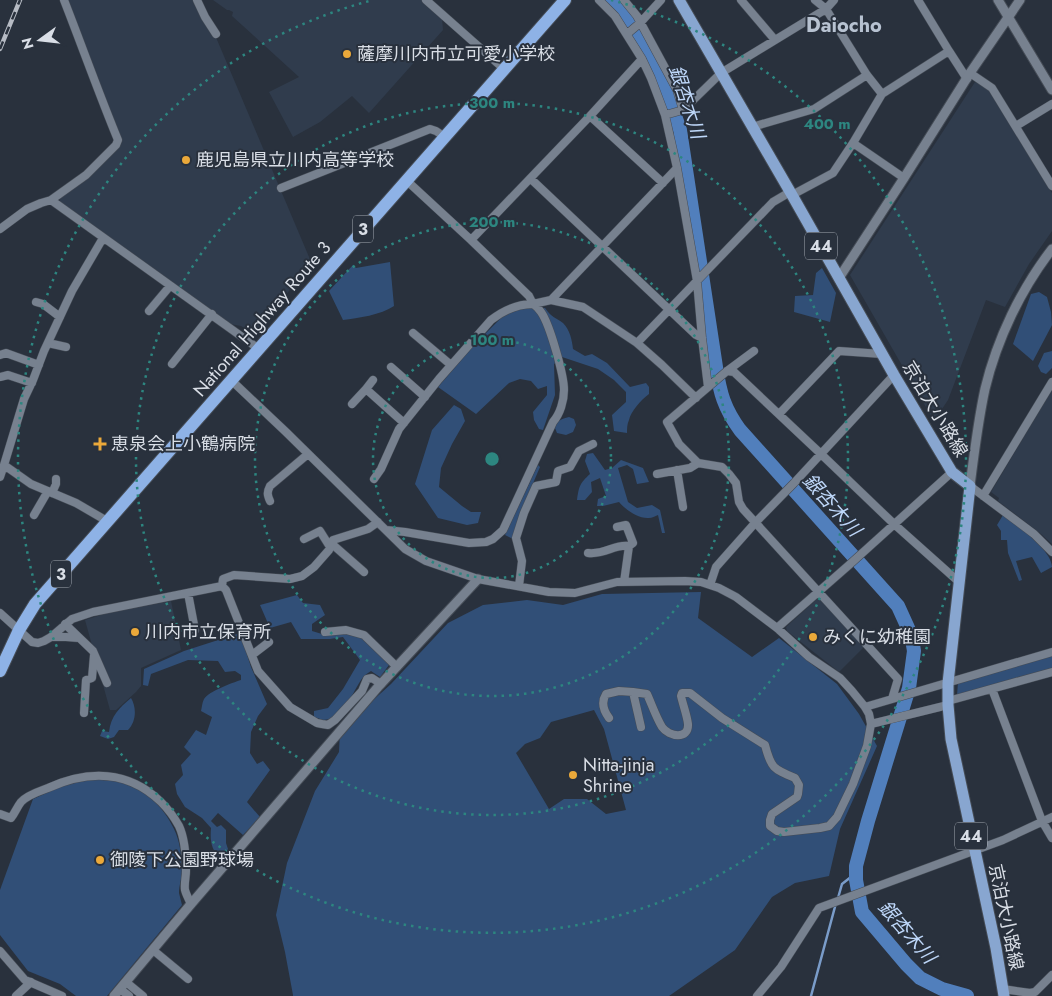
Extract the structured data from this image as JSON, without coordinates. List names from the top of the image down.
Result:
{
  "streets": {
    "highway": ["3", "National Highway Route 3"],
    "main road": ["44", "京泊大小路線"]
  },
  "districts": ["Daiocho"],
  "water": ["銀杏木川"],
  "places": {
    "other": [
      "薩摩川内市立可愛小学校",
      "鹿児島県立川内高等学校",
      "川内市立保育所",
      "みくに幼稚園",
      "Nitta-jinja Shrine",
      "御陵下公園野球場"
    ],
    "health": ["恵泉会上小鶴病院"]
  },
  "north": "left",
  "rings": [
    "300 m",
    "400 m",
    "200 m",
    "100 m"
  ]
}
